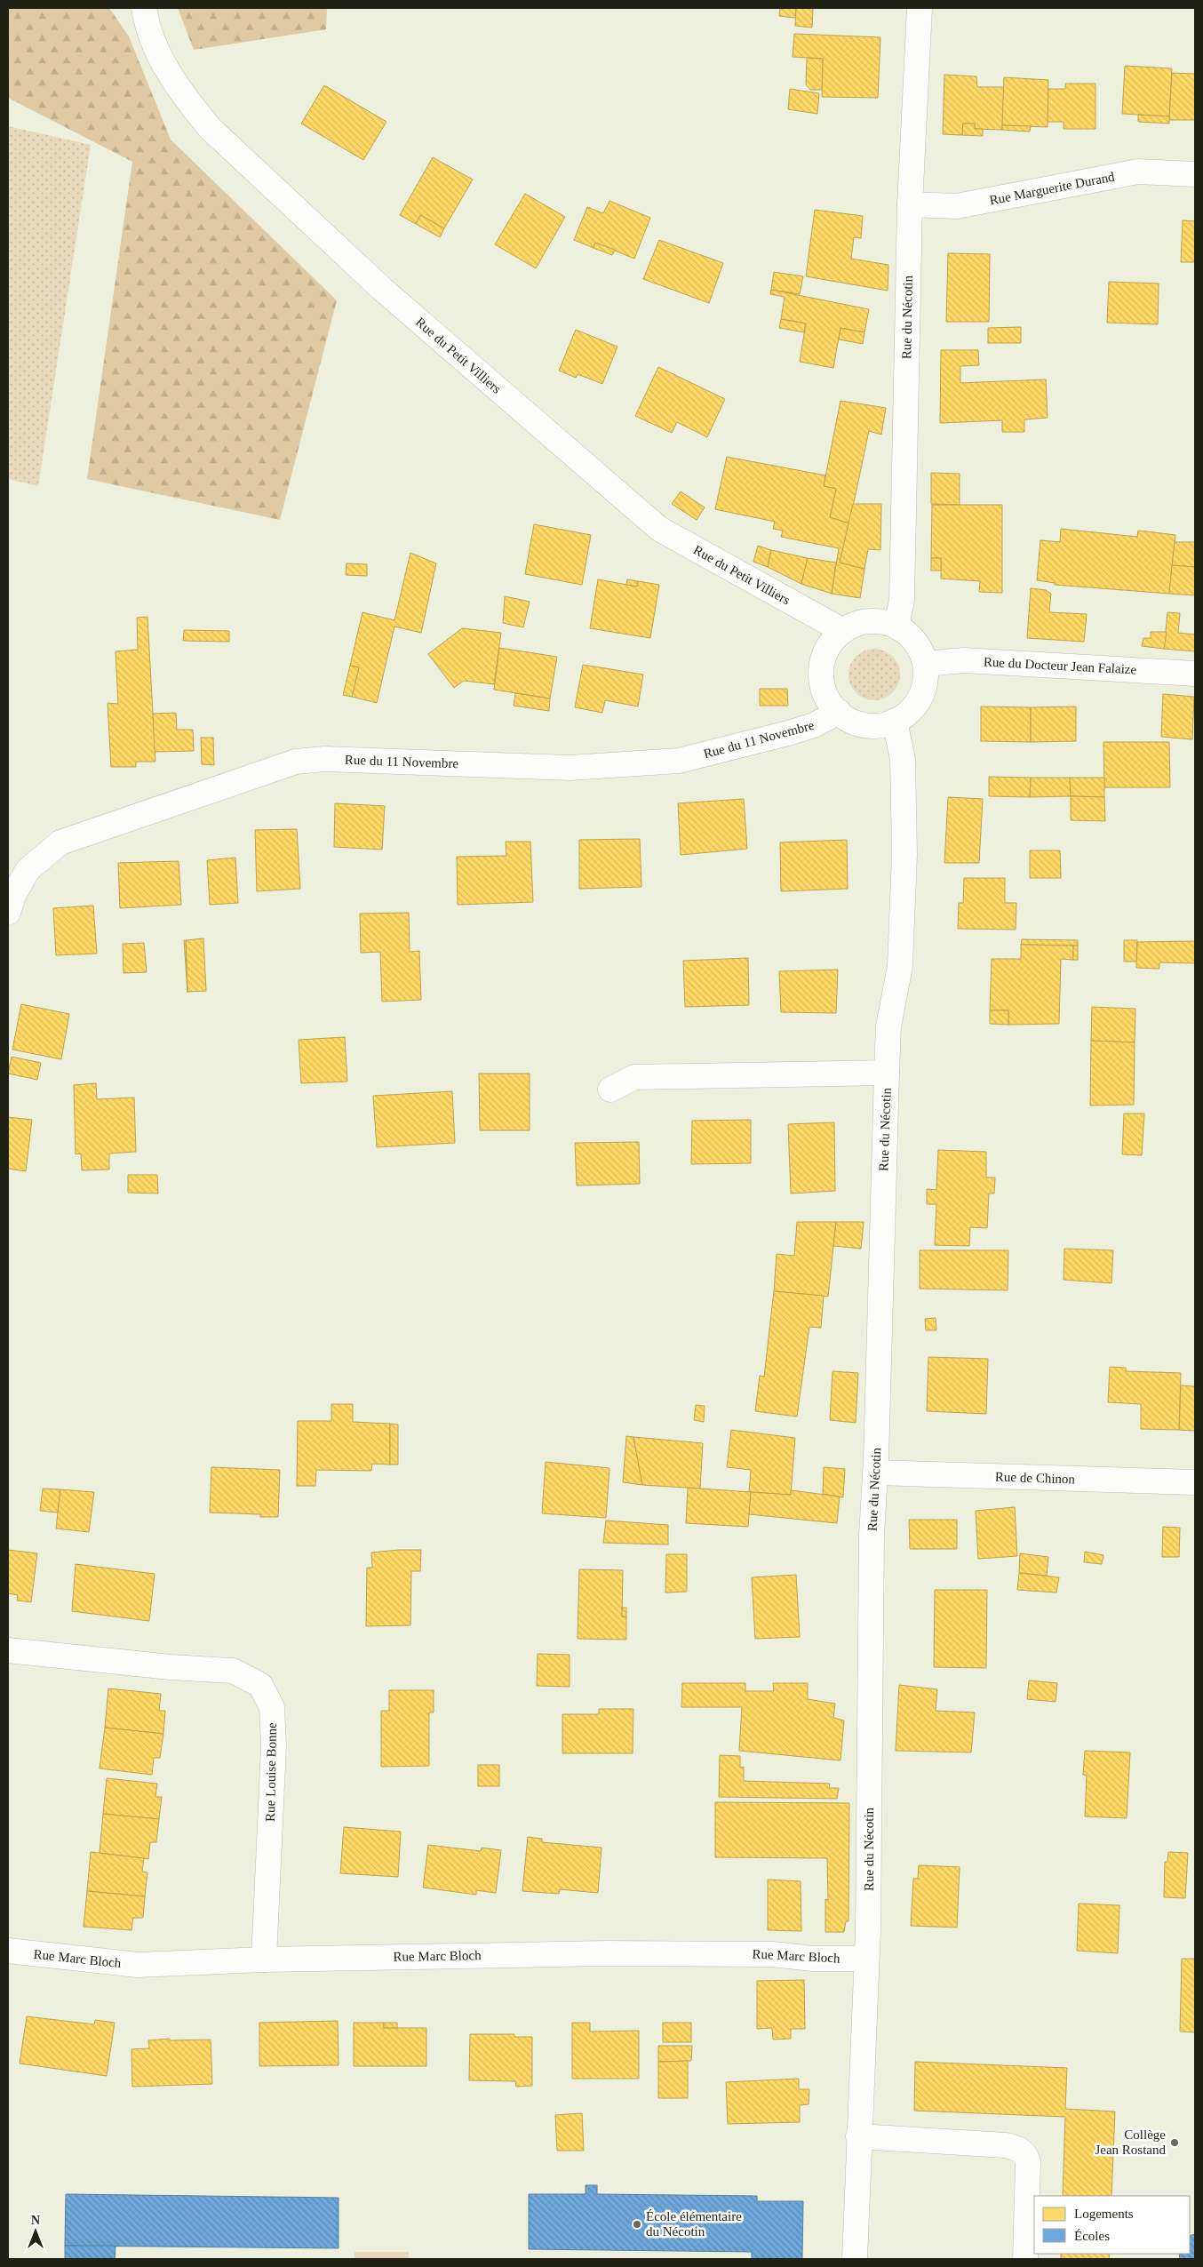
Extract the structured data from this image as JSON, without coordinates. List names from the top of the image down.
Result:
{
  "streets": {
    "street": [
      "Rue Marguerite Durand",
      "Rue du Nécotin",
      "Rue du Petit Villiers",
      "Rue du Docteur Jean Falaize",
      "Rue du 11 Novembre",
      "Rue de Chinon",
      "Rue Louise Bonne",
      "Rue Marc Bloch"
    ]
  },
  "crossings": [
    ["Rue Marguerite Durand", "Rue du Nécotin"],
    ["Rue du Nécotin", "Rue du Petit Villiers"],
    ["Rue du Nécotin", "Rue du Docteur Jean Falaize"],
    ["Rue du Nécotin", "Rue du 11 Novembre"],
    ["Rue du Nécotin", "Rue de Chinon"],
    ["Rue du Nécotin", "Rue Marc Bloch"],
    ["Rue du Petit Villiers", "Rue du Docteur Jean Falaize"],
    ["Rue du Petit Villiers", "Rue du 11 Novembre"],
    ["Rue du Docteur Jean Falaize", "Rue du 11 Novembre"],
    ["Rue Louise Bonne", "Rue Marc Bloch"]
  ],
  "places": ["Collège Jean Rostand", "École élémentaire du Nécotin"],
  "legend": ["Logements", "Écoles"],
  "north": "top"
}
